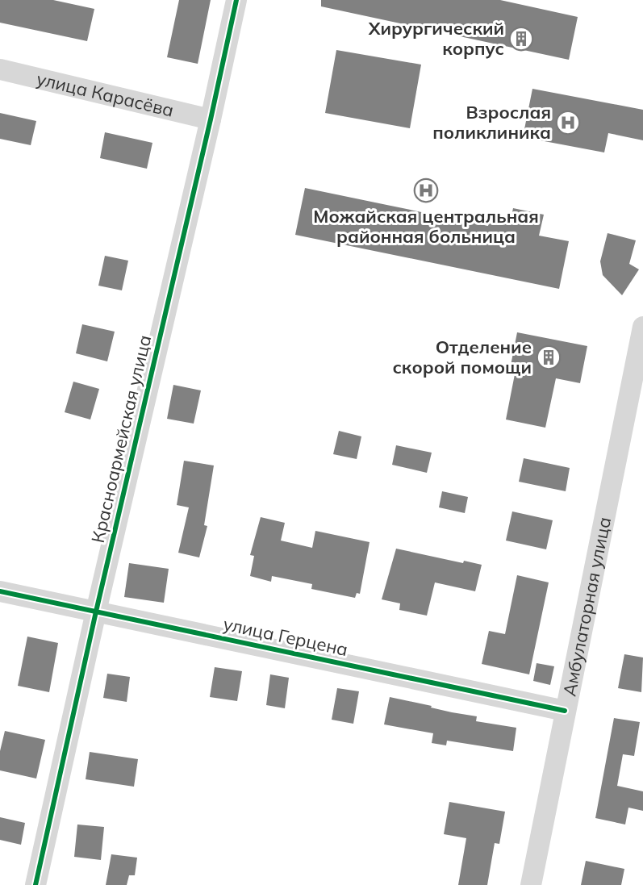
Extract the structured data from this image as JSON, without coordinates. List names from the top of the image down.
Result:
{
  "streets": {
    "street": [
      "улица Карасёва",
      "Красноармейская улица",
      "Амбулаторная улица",
      "улица Герцена"
    ]
  },
  "crossings": [
    ["улица Карасёва", "Красноармейская улица"],
    ["Красноармейская улица", "улица Герцена"],
    ["Амбулаторная улица", "улица Герцена"]
  ],
  "places": {
    "building": ["Хирургический корпус", "Отделение скорой помощи"],
    "hospital": ["Взрослая поликлиника", "Можайская центральная районная больница"]
  }
}
